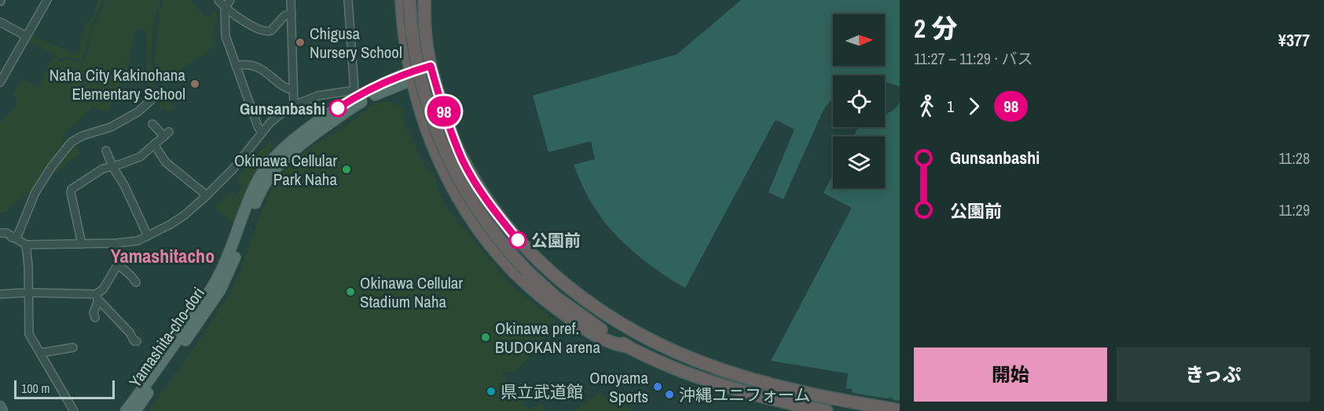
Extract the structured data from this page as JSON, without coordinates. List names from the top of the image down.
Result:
{
  "streets": {
    "main road": ["Yamashita-cho-dori"]
  },
  "districts": ["Yamashitacho"],
  "places": [
    "Chigusa Nursery School",
    "Naha City Kakinohana Elementary School",
    "Gunsanbashi",
    "Okinawa Cellular Park Naha",
    "公園前",
    "Okinawa Cellular Stadium Naha",
    "Okinawa pref. BUDOKAN arena",
    "Onoyama Sports",
    "県立武道館",
    "沖縄ユニフォーム"
  ],
  "lines": ["bus line 98"],
  "scale_bar": "100 m",
  "north": "right",
  "page": {
    "on_map": "98",
    "heading": ["2 分", "11:27 – 11:29 · バス", "¥377"],
    "legs": ["1", "98"],
    "list": [
      {
        "name": "Gunsanbashi",
        "value": "11:28"
      },
      {
        "name": "公園前",
        "value": "11:29"
      }
    ],
    "buttons": ["開始", "きっぷ"],
    "scale": "100 m"
  }
}
